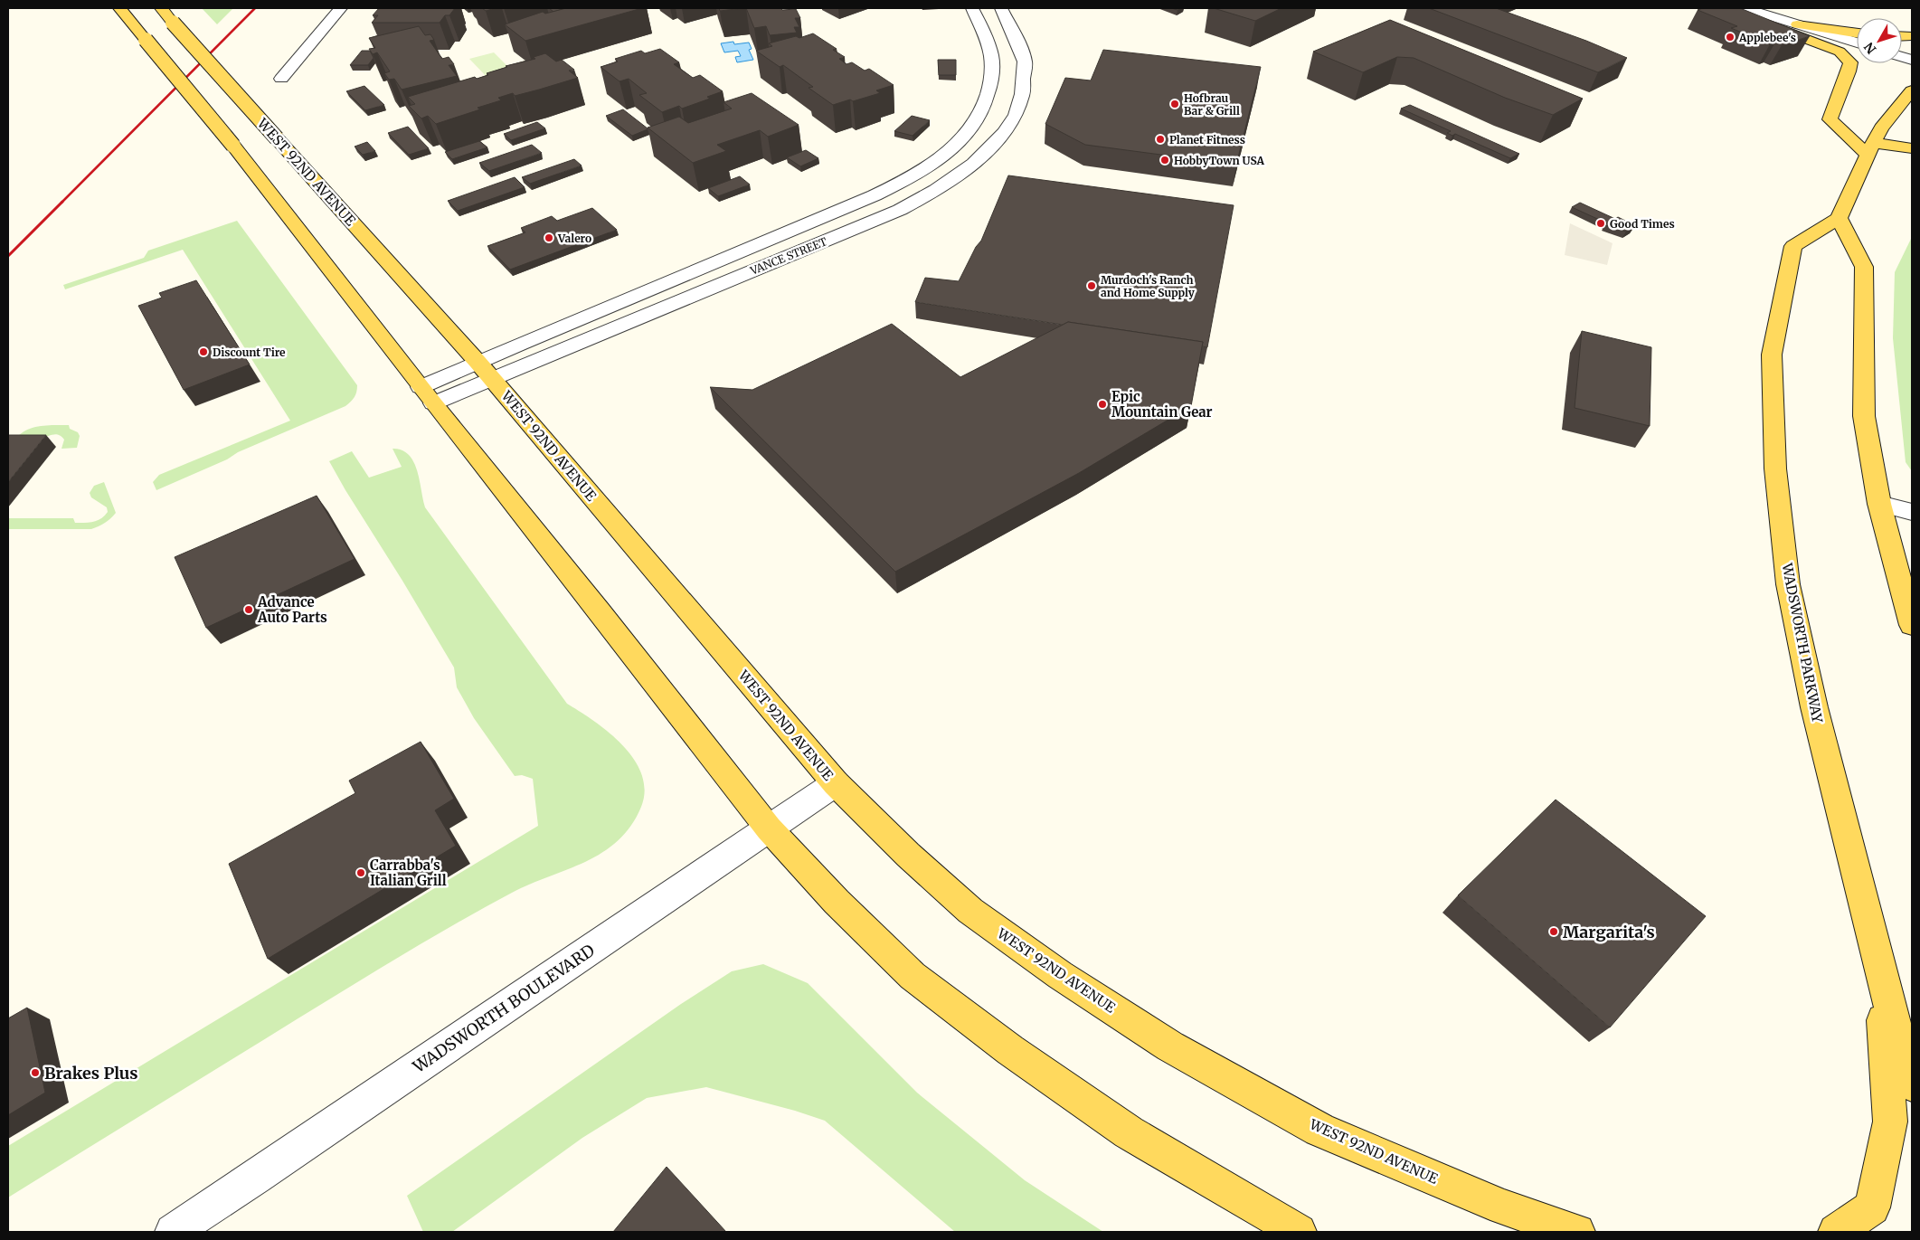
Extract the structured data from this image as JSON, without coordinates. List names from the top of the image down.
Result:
{
  "streets": {
    "main road": ["WEST 92ND AVENUE", "WADSWORTH PARKWAY"],
    "street": ["VANCE STREET", "WADSWORTH BOULEVARD"]
  },
  "crossings": [
    ["WEST 92ND AVENUE", "VANCE STREET"],
    ["WEST 92ND AVENUE", "WADSWORTH BOULEVARD"]
  ],
  "places": [
    "Applebee's",
    "Hofbrau Bar & Grill",
    "Planet Fitness",
    "HobbyTown USA",
    "Good Times",
    "Valero",
    "Murdoch's Ranch and Home Supply",
    "Discount Tire",
    "Epic Mountain Gear",
    "Advance Auto Parts",
    "Carrabba's Italian Grill",
    "Margarita's",
    "Brakes Plus"
  ],
  "north": "bottom left"
}
